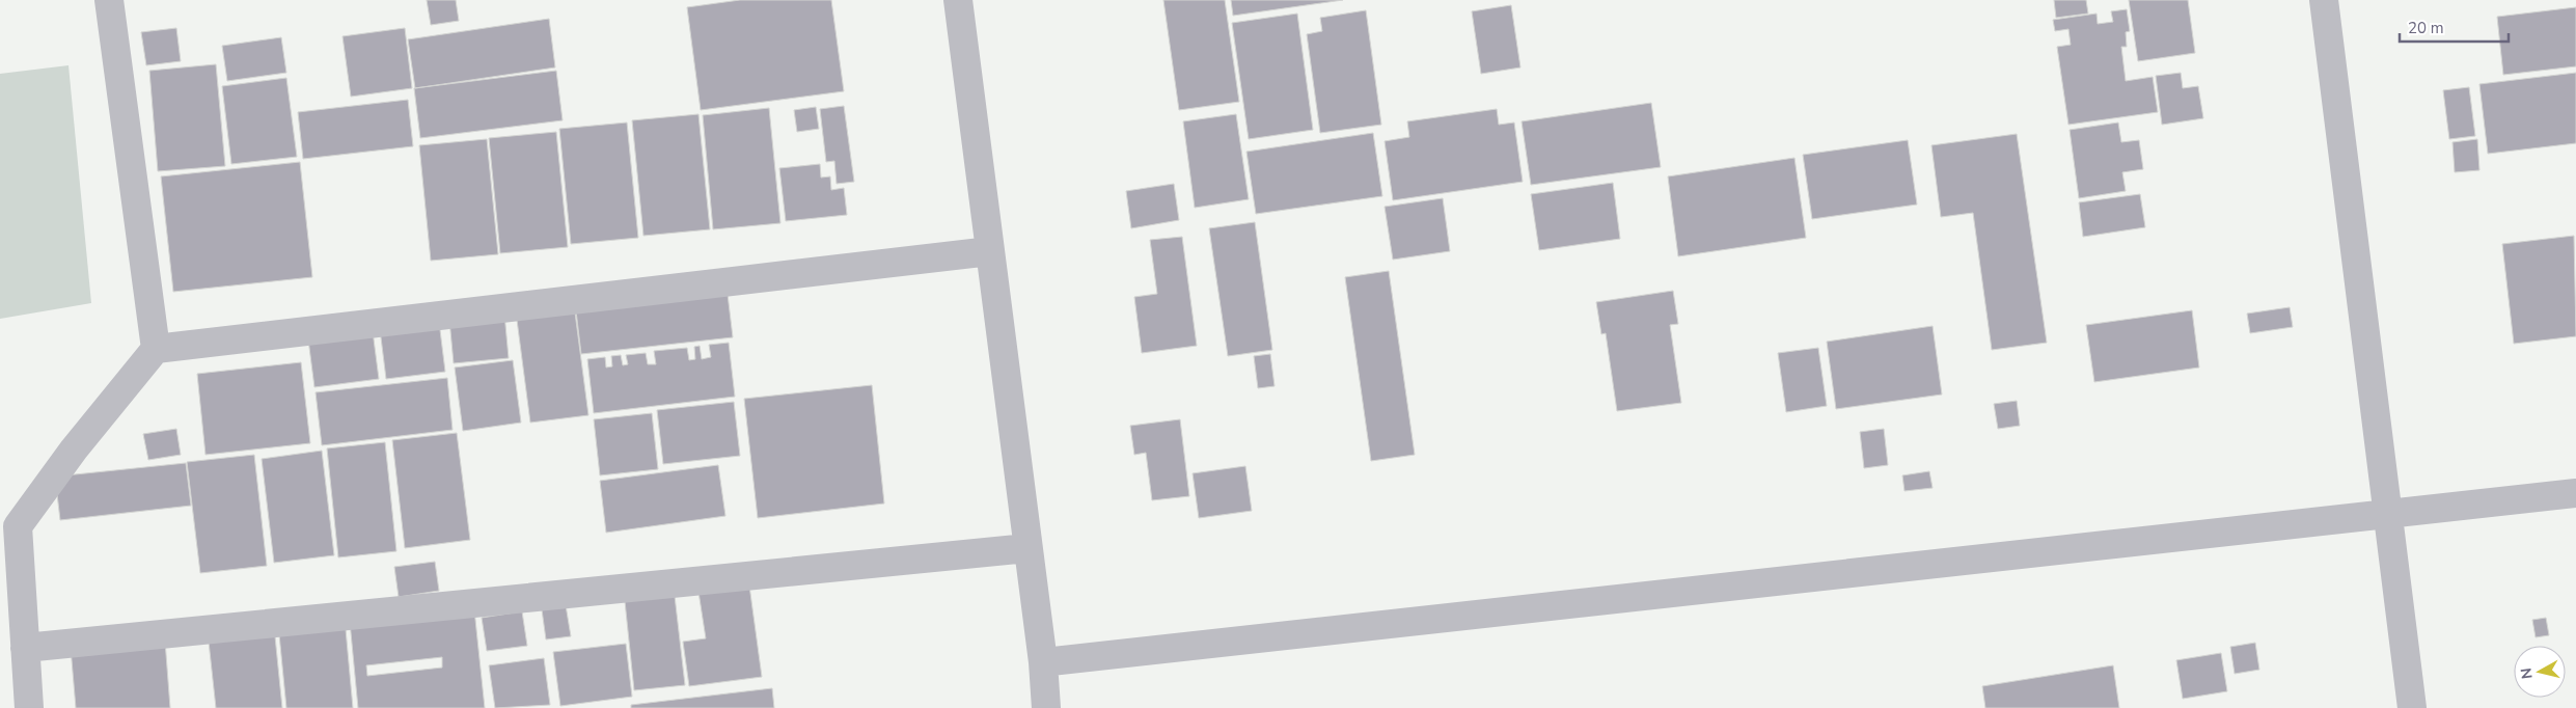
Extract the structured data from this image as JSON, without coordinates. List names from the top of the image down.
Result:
{
  "scale_bar": "20 m",
  "north": "left"
}
